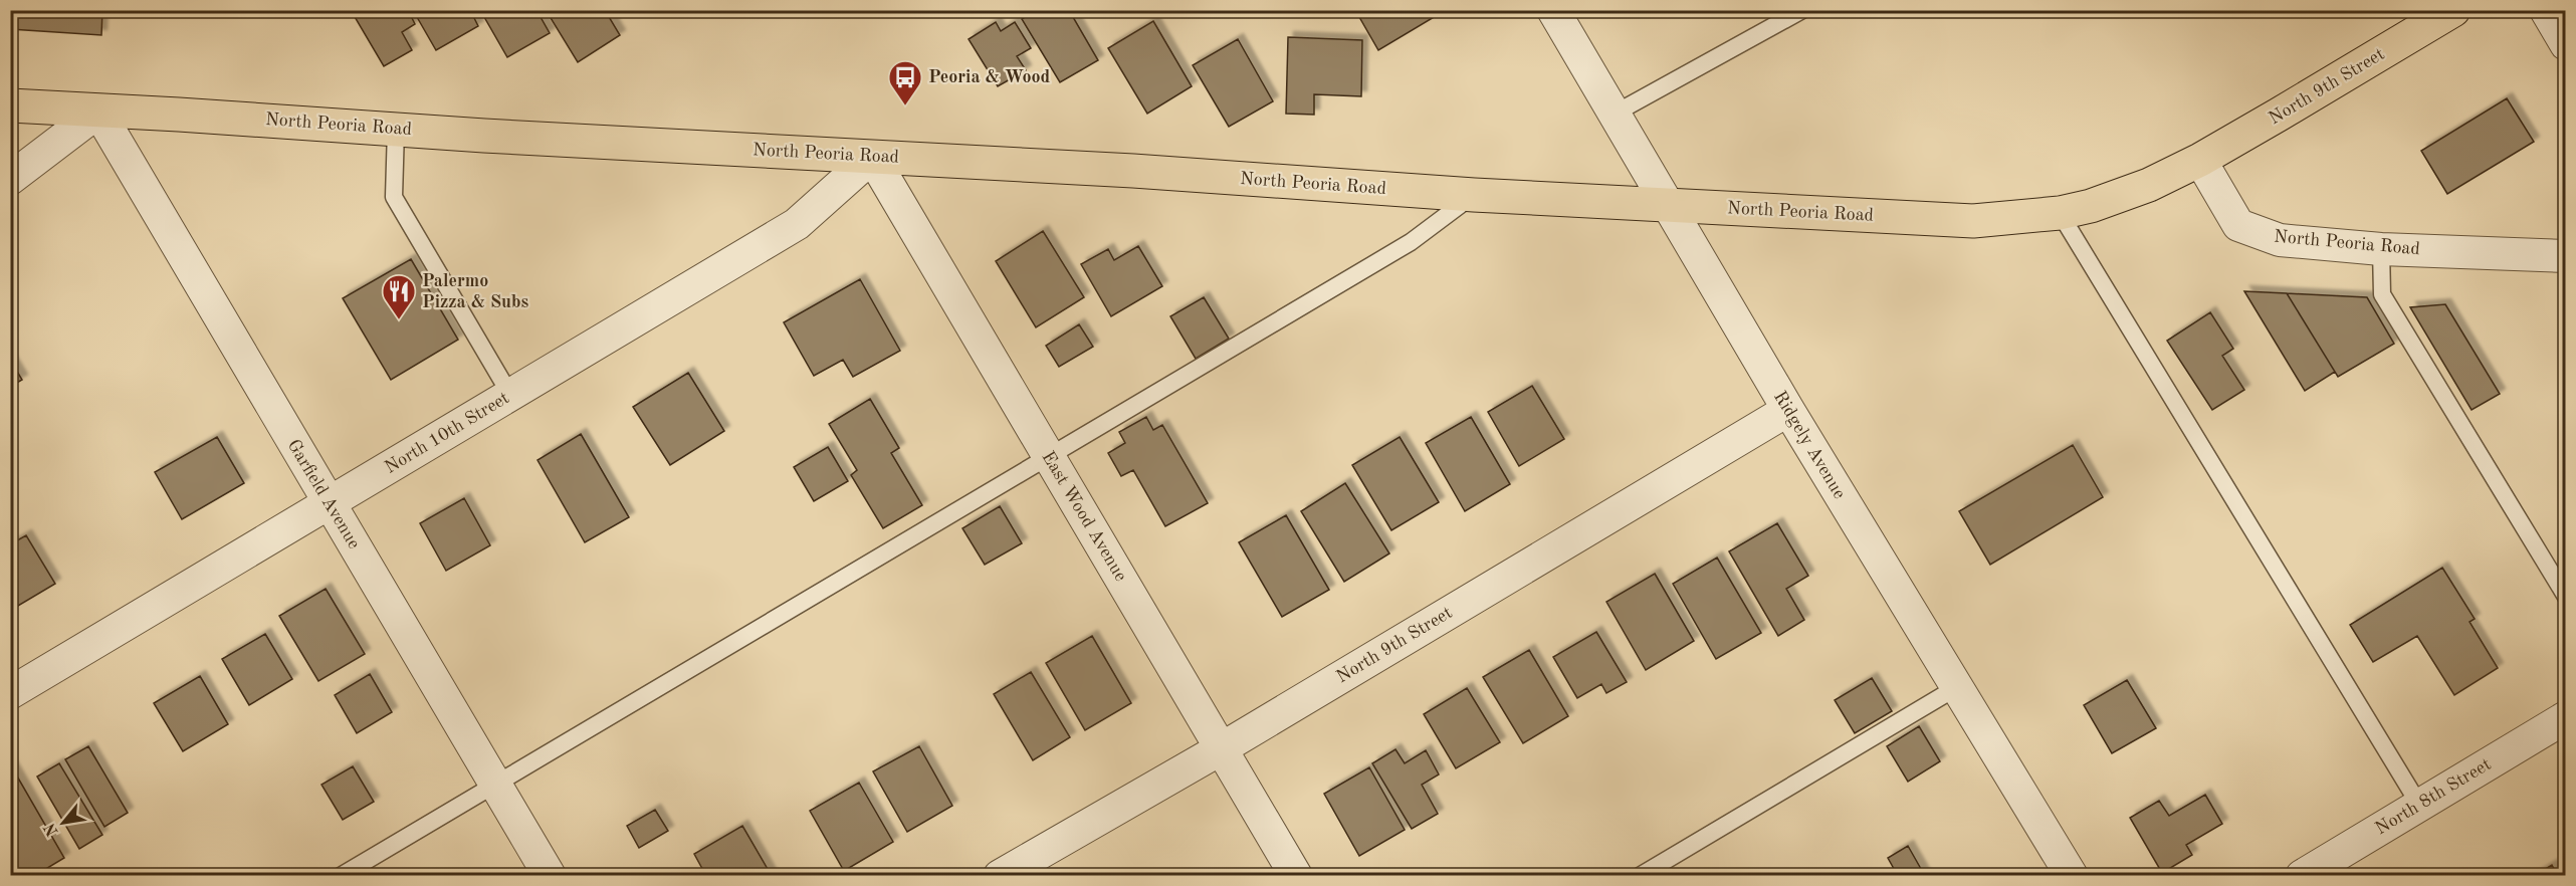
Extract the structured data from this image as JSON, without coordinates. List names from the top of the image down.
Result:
{
  "streets": {
    "main road": ["North 9th Street", "North Peoria Road"],
    "street": [
      "North 10th Street",
      "Ridgely Avenue",
      "Garfield Avenue",
      "East Wood Avenue",
      "North 8th Street"
    ]
  },
  "crossings": [
    ["North 9th Street", "North Peoria Road"],
    ["North 9th Street", "Ridgely Avenue"],
    ["North 9th Street", "East Wood Avenue"],
    ["North Peoria Road", "North 10th Street"],
    ["North Peoria Road", "Ridgely Avenue"],
    ["North Peoria Road", "Garfield Avenue"],
    ["North Peoria Road", "East Wood Avenue"],
    ["North 10th Street", "Garfield Avenue"],
    ["North 10th Street", "East Wood Avenue"]
  ],
  "places": {
    "bus stop": ["Peoria & Wood"],
    "restaurant": ["Palermo Pizza & Subs"]
  },
  "north": "bottom left"
}
